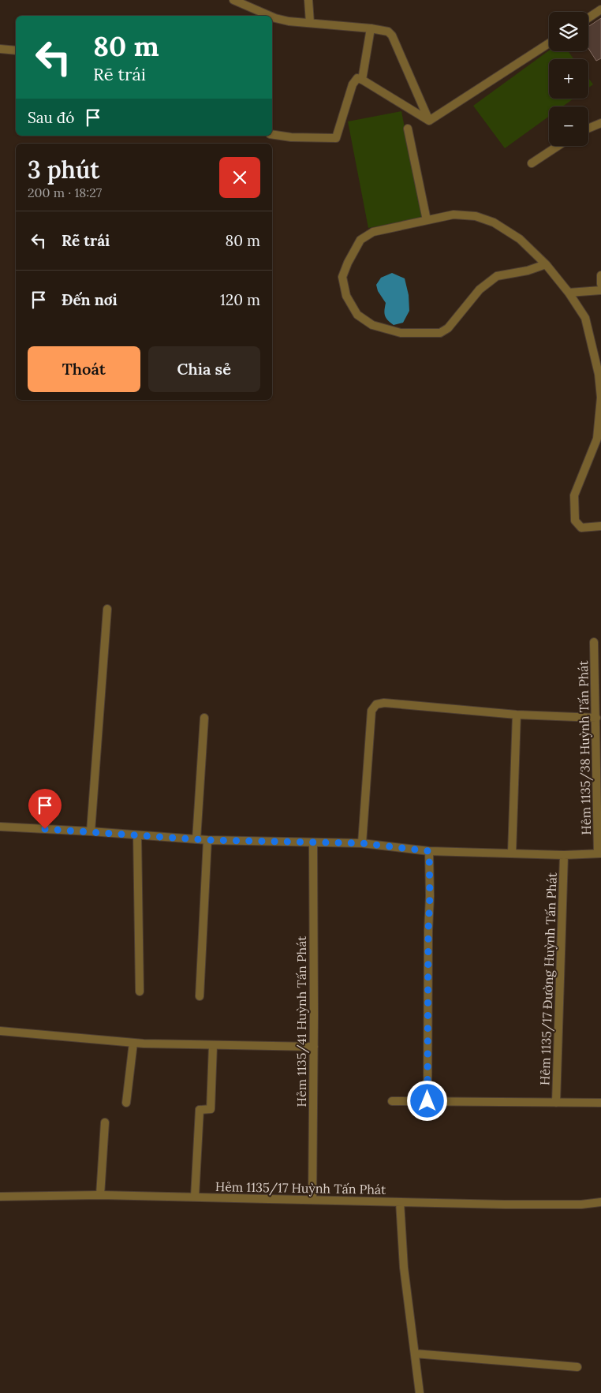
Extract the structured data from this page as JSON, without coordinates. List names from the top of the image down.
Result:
{
  "streets": {
    "street": [
      "Hẻm 1135/38 Huỳnh Tấn Phát",
      "Hẻm 1135/17 Đường Huỳnh Tấn Phát",
      "Hẻm 1135/41 Huỳnh Tấn Phát",
      "Hẻm 1135/17 Huỳnh Tấn Phát"
    ]
  },
  "crossings": [
    ["Hẻm 1135/41 Huỳnh Tấn Phát", "Hẻm 1135/17 Huỳnh Tấn Phát"]
  ],
  "page": {
    "map_buttons": ["+", "−"],
    "turn": ["80 m", "Rẽ trái"],
    "then": "Sau đó",
    "heading": ["3 phút", "200 m · 18:27"],
    "list": [
      {
        "name": "Rẽ trái",
        "value": "80 m"
      },
      {
        "name": "Đến nơi",
        "value": "120 m"
      }
    ],
    "buttons": ["Thoát", "Chia sẻ"]
  }
}
